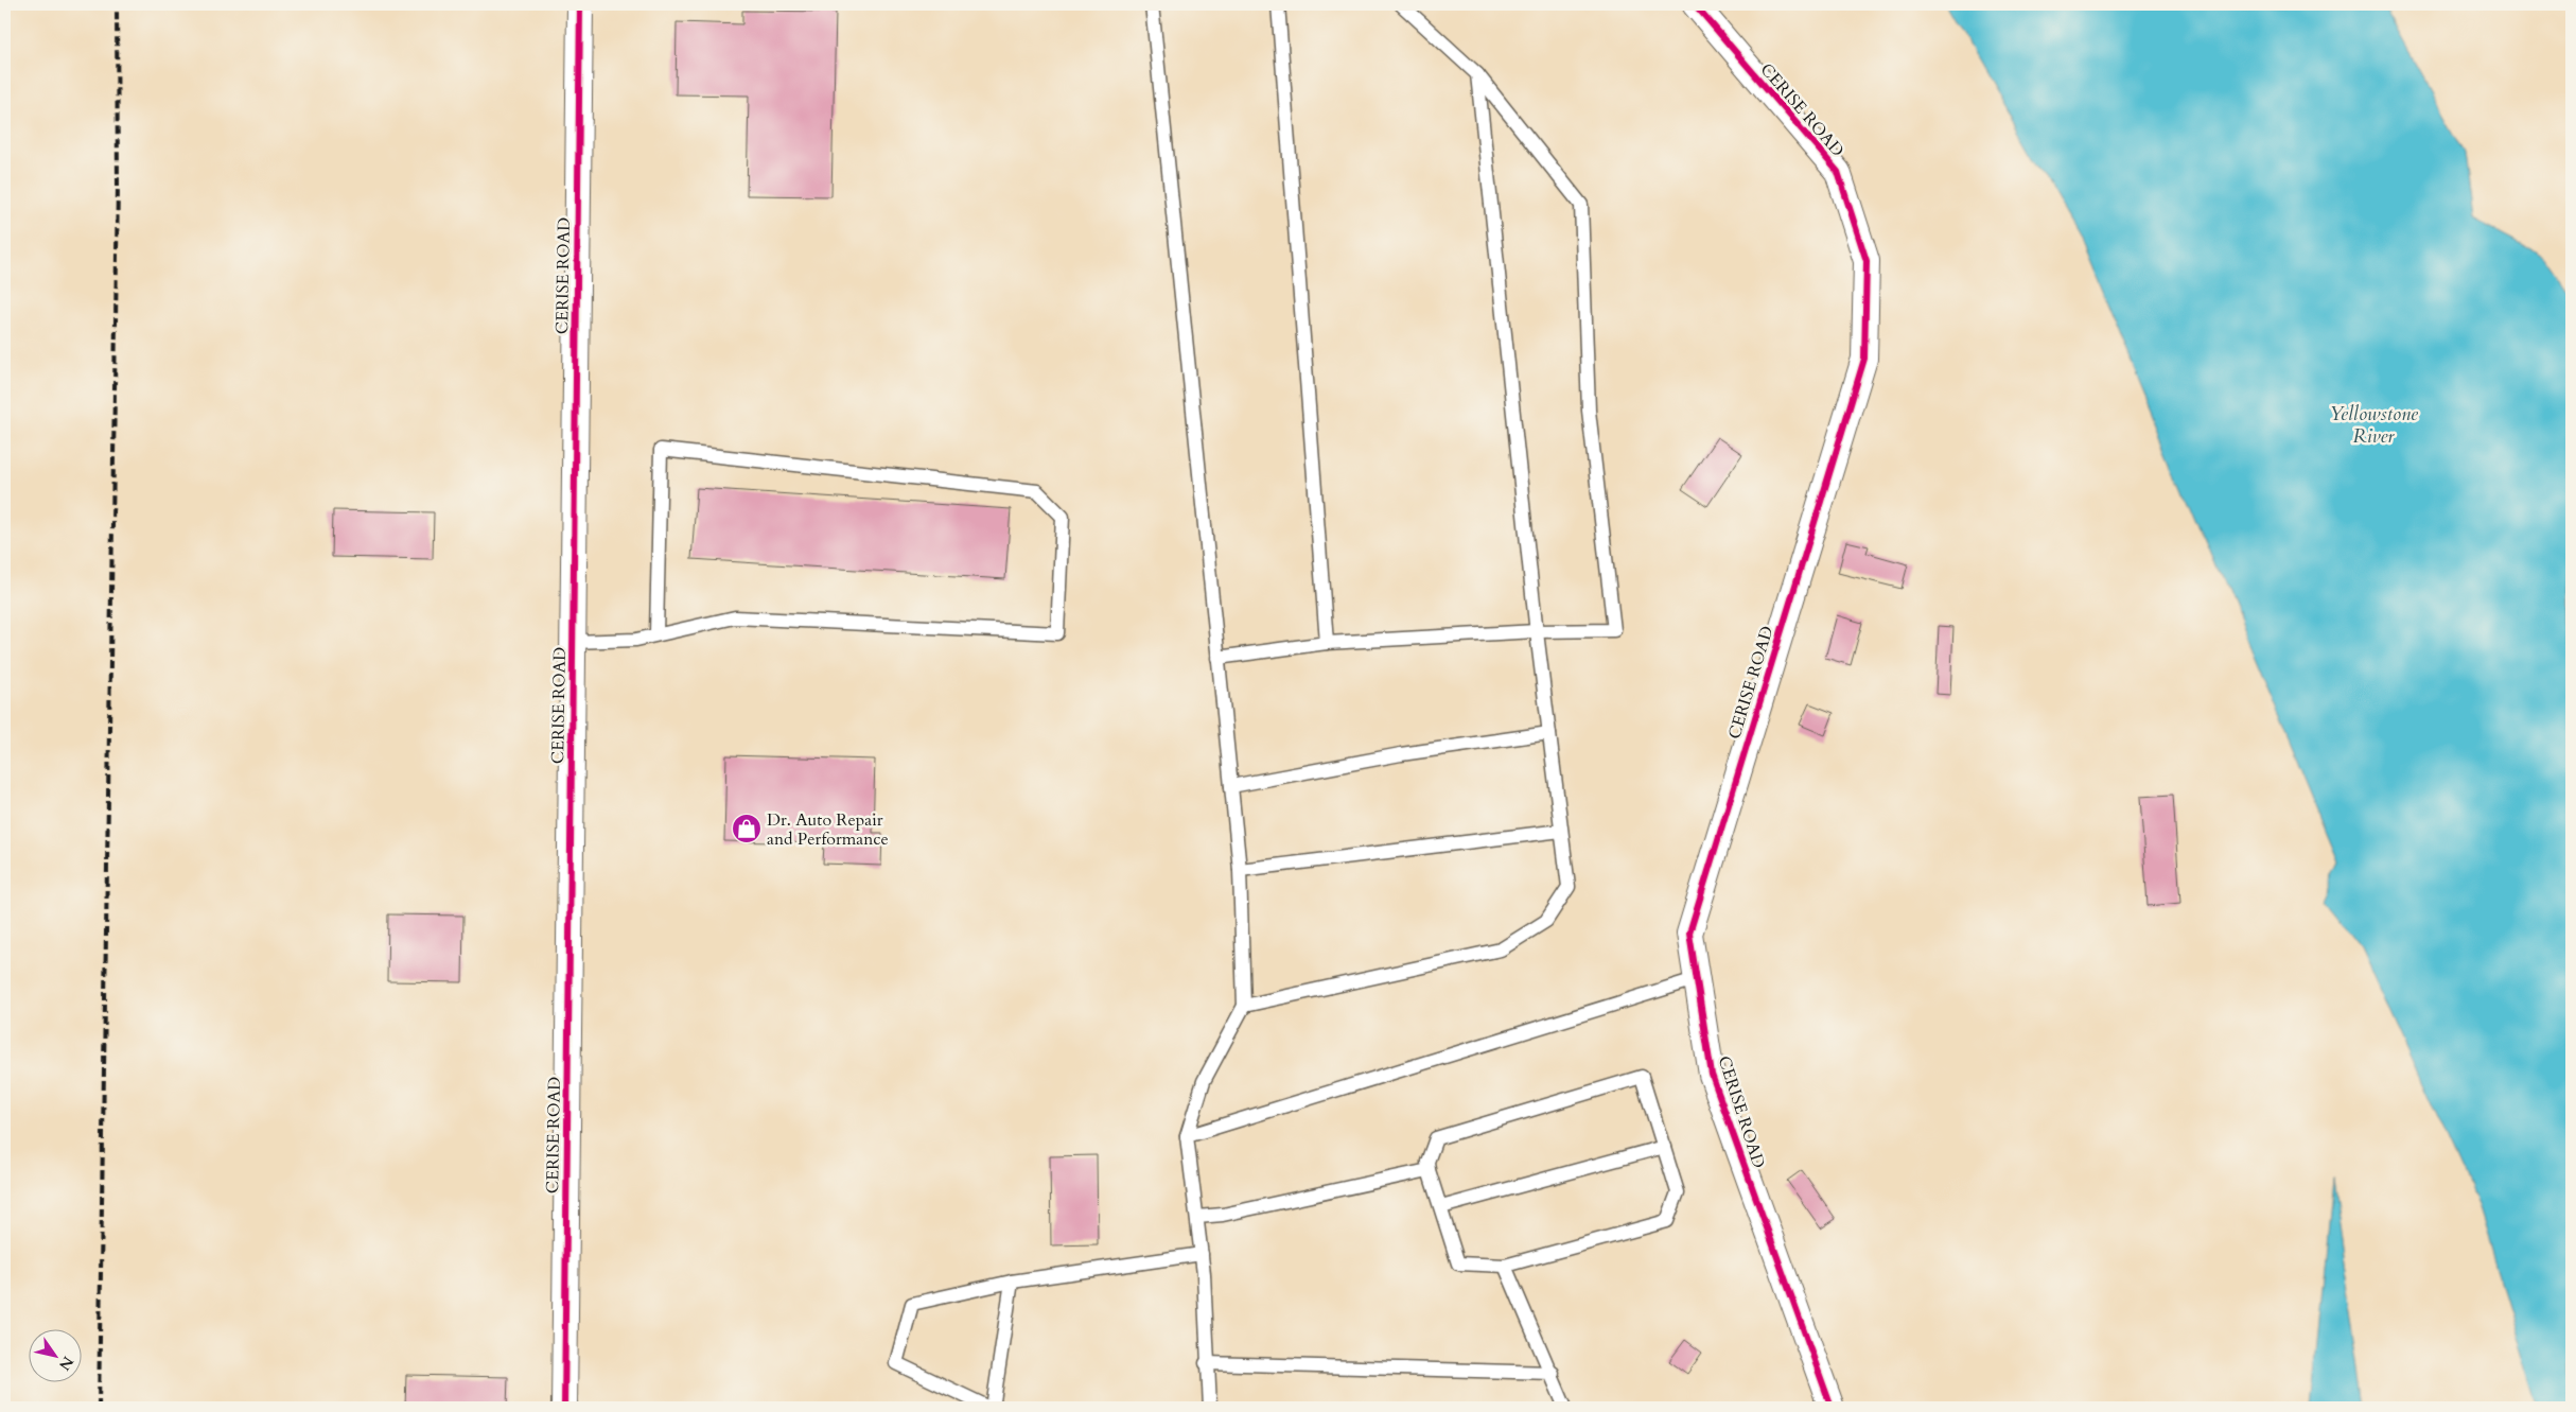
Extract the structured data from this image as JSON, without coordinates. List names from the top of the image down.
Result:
{
  "streets": {
    "street": ["CERISE ROAD"]
  },
  "water": ["Yellowstone River"],
  "places": {
    "shop": ["Dr. Auto Repair and Performance"]
  },
  "north": "bottom right"
}
